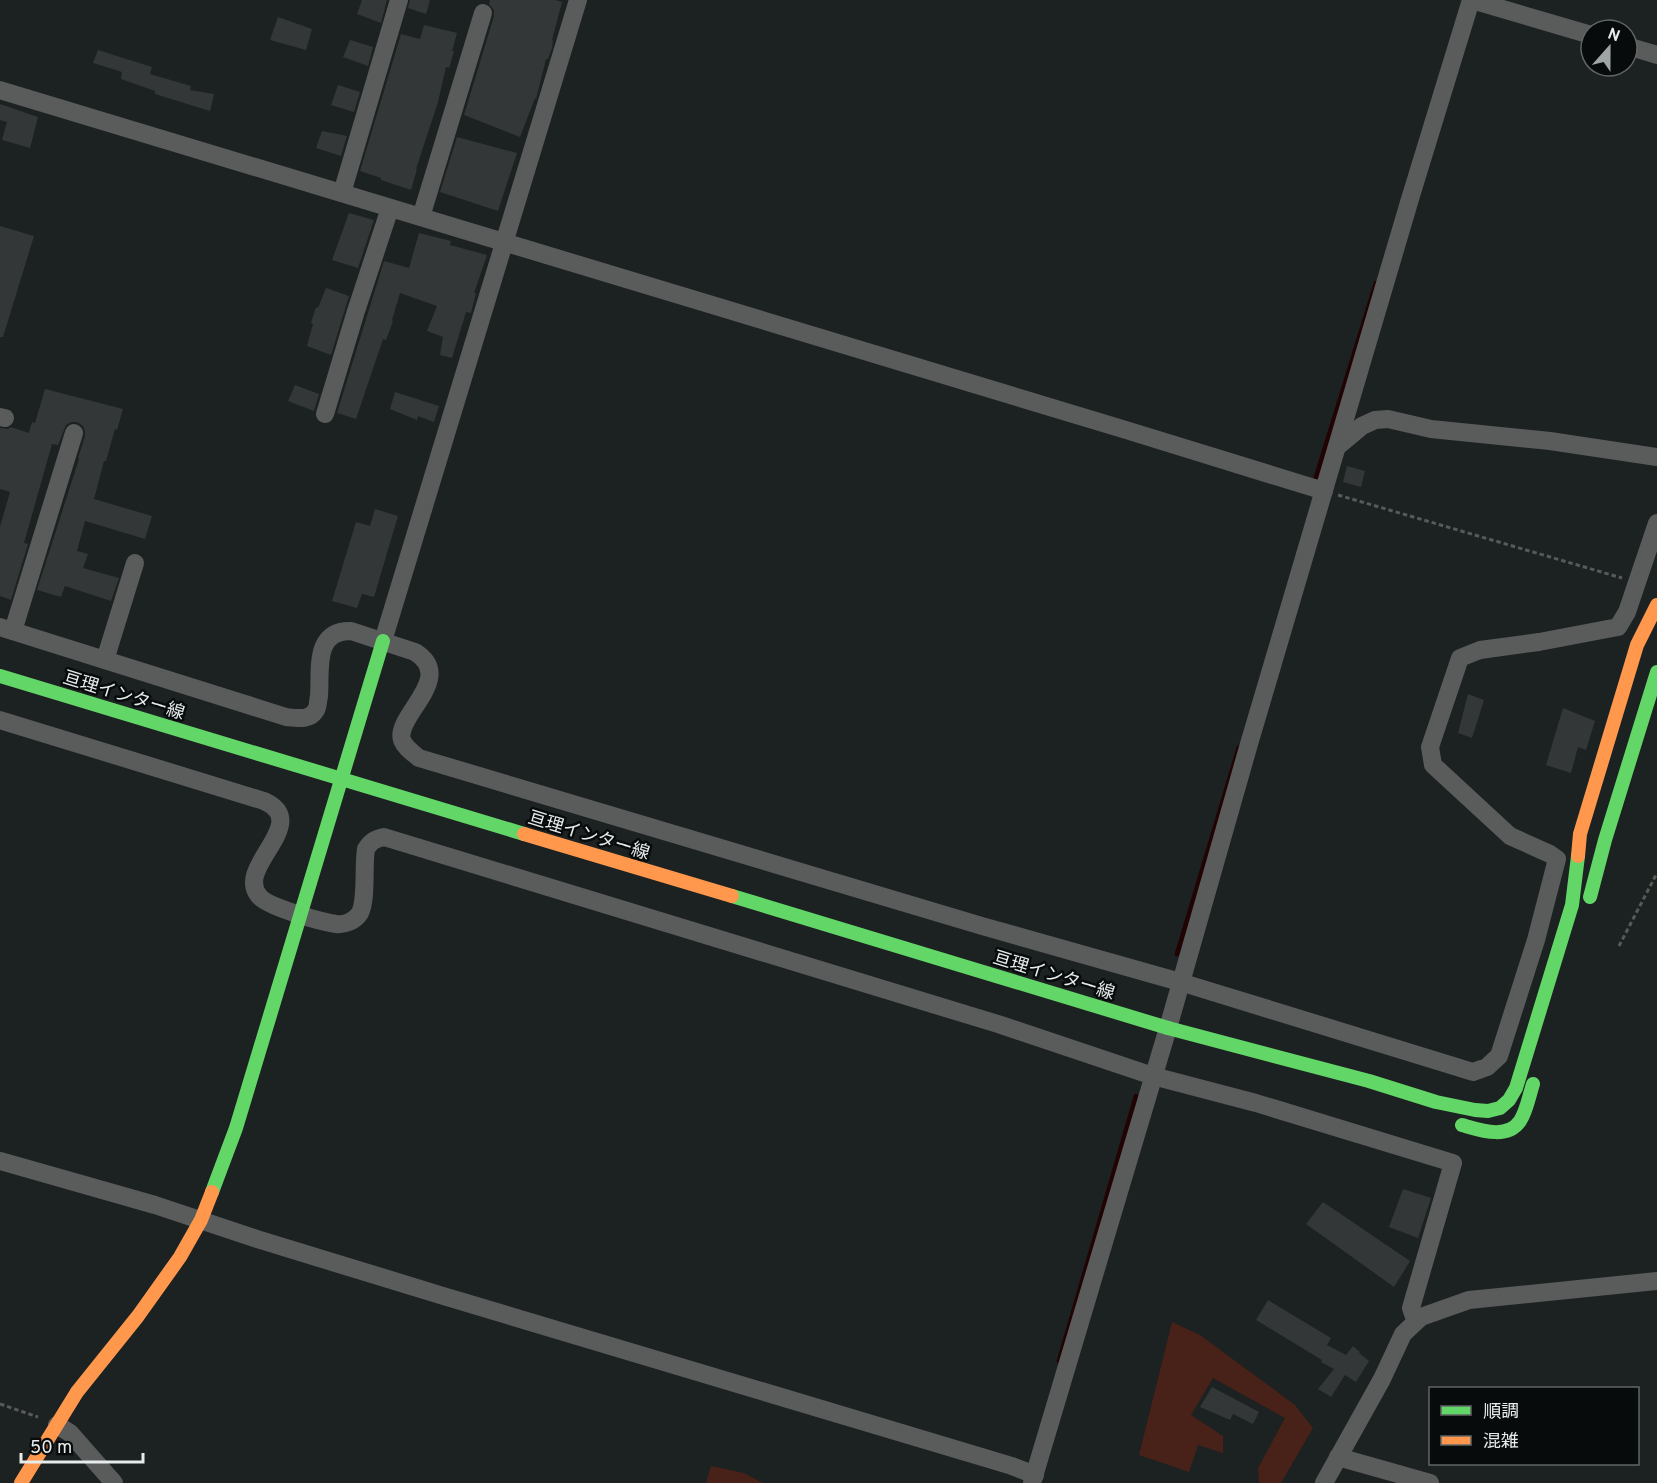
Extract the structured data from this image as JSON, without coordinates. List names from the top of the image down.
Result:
{
  "streets": {
    "main road": ["亘理インター線"]
  },
  "legend": ["順調", "混雑"],
  "scale_bar": "50 m",
  "north": "top"
}
